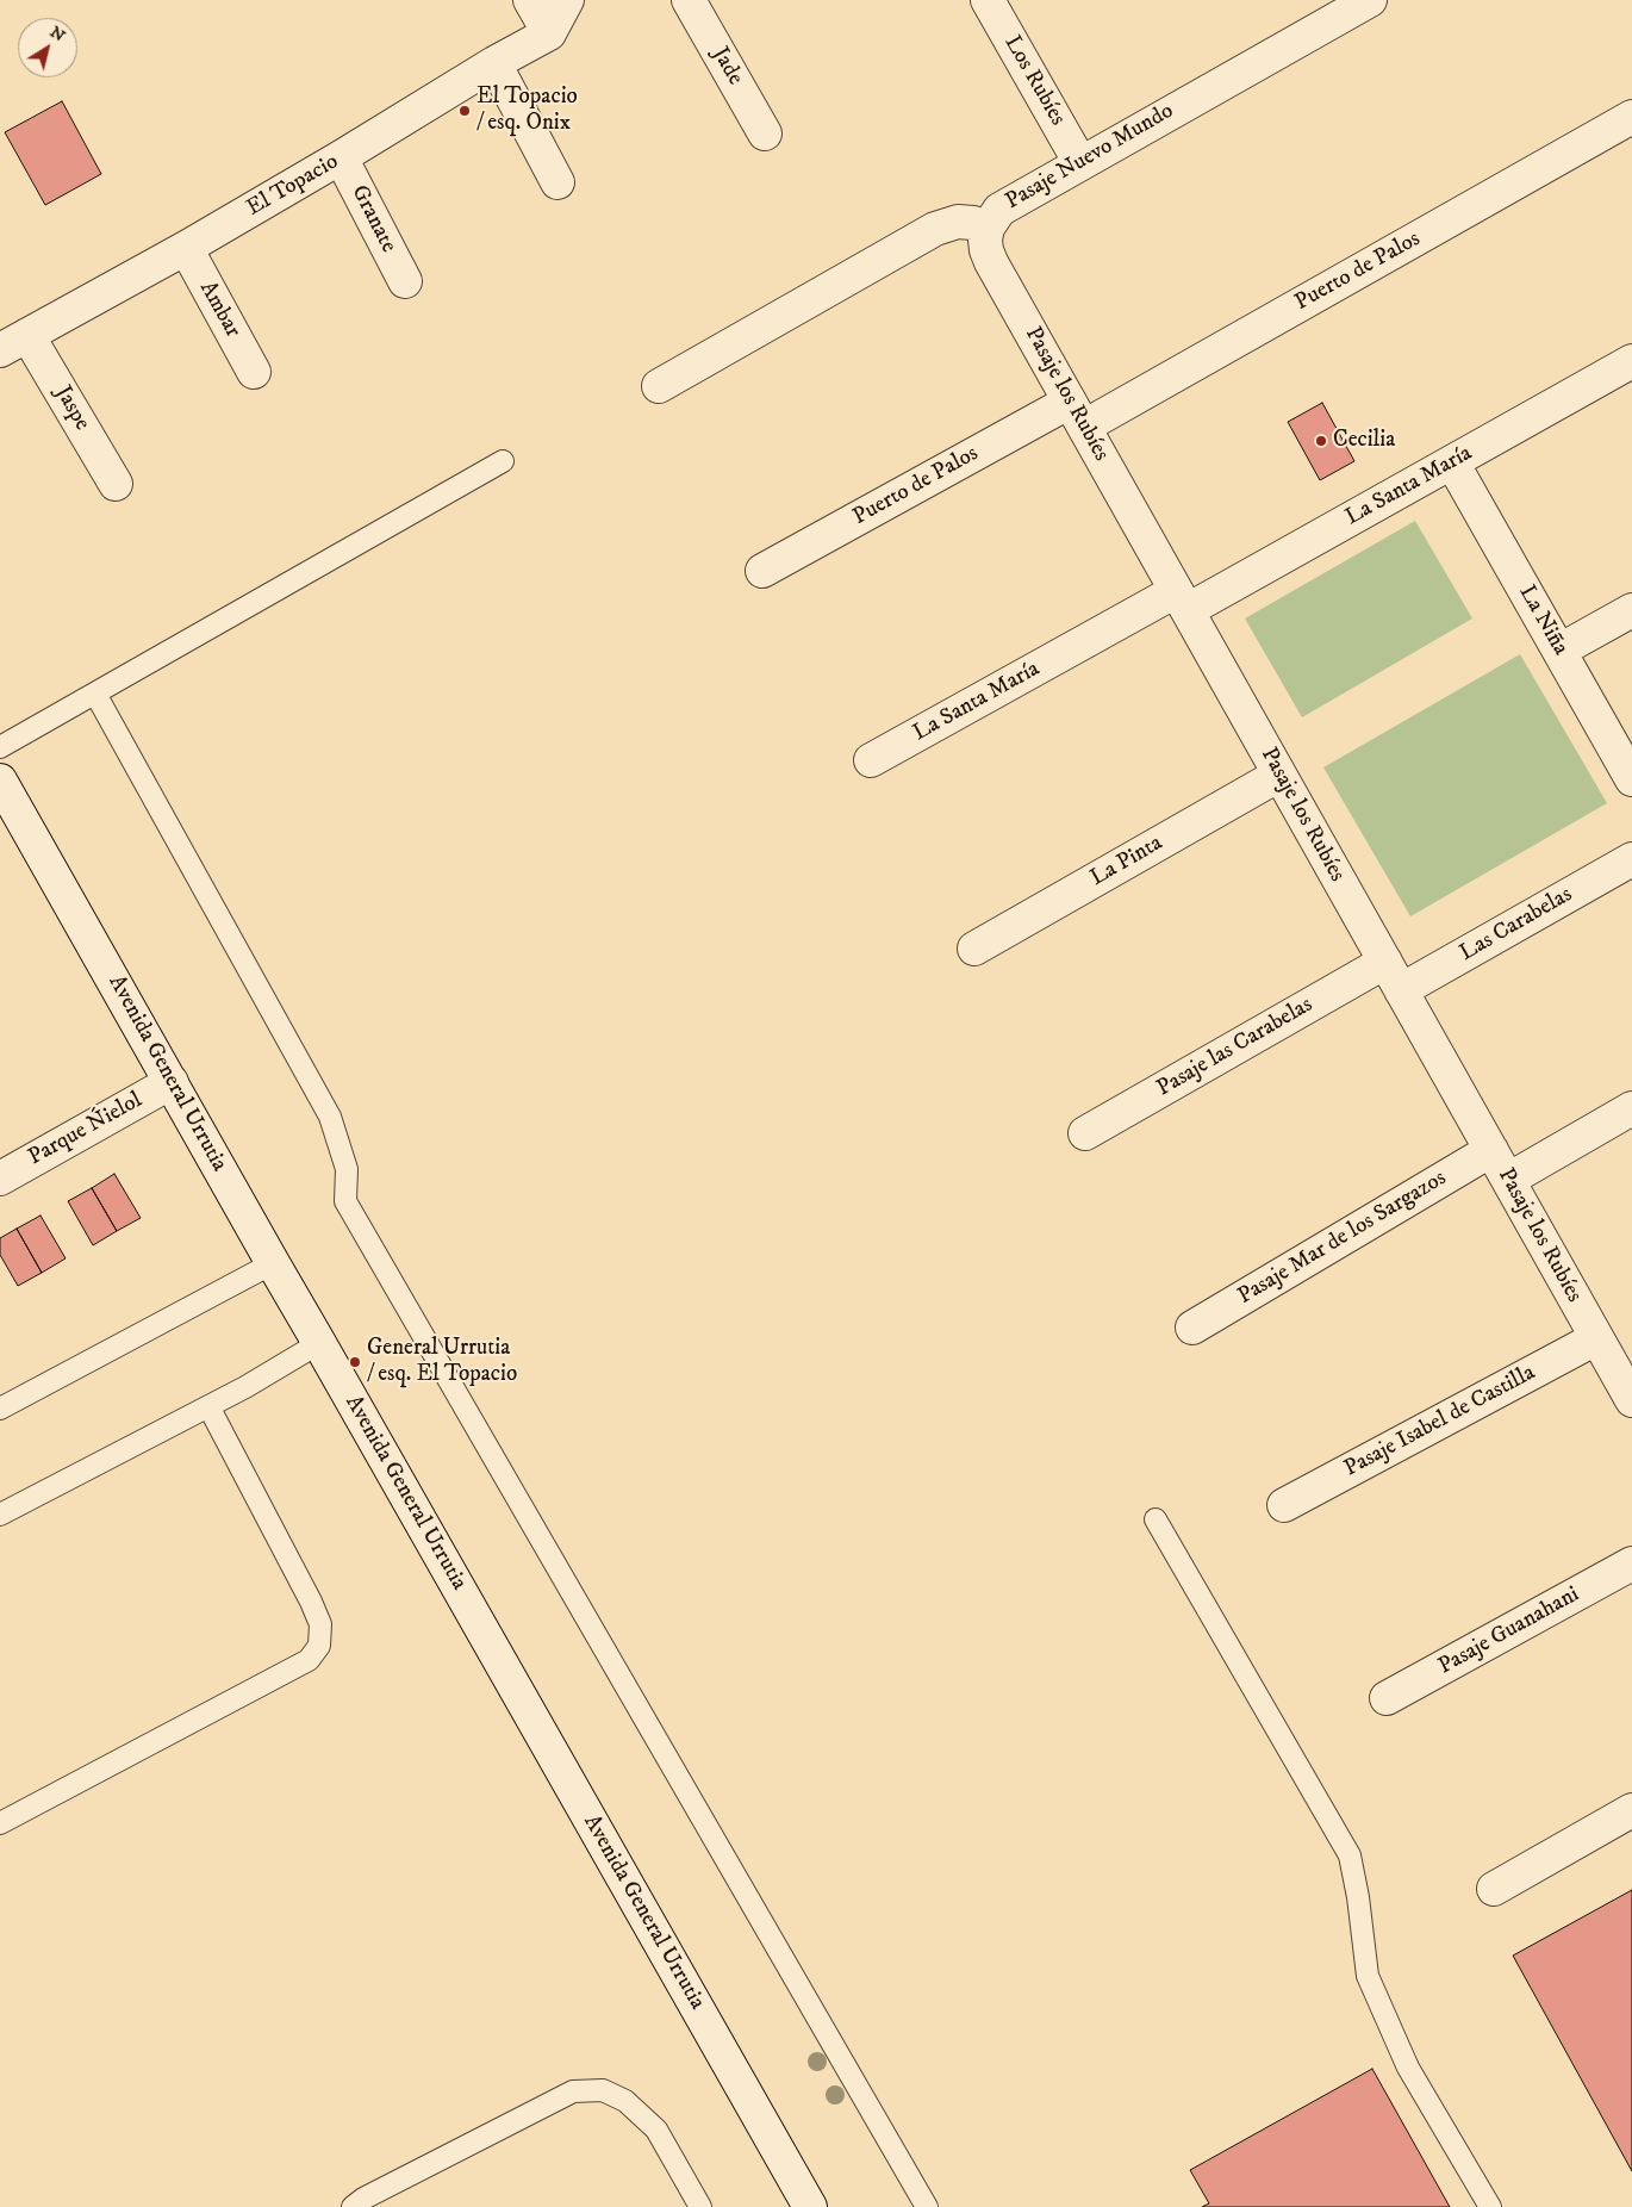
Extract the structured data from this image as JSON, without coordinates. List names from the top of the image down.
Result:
{
  "streets": {
    "street": [
      "Jade",
      "Los Rubíes",
      "Pasaje Nuevo Mundo",
      "El Topacio",
      "Granate",
      "Puerto de Palos",
      "Ambar",
      "Pasaje los Rubíes",
      "Jaspe",
      "La Santa María",
      "La Niña",
      "La Pinta",
      "Las Carabelas",
      "Pasaje las Carabelas",
      "Avenida General Urrutia",
      "Parque Ńielol",
      "Pasaje Mar de los Sargazos",
      "Pasaje Isabel de Castilla",
      "Pasaje Guanahani"
    ]
  },
  "crossings": [
    ["Los Rubíes", "Pasaje Nuevo Mundo"],
    ["Pasaje Nuevo Mundo", "Pasaje los Rubíes"],
    ["El Topacio", "Granate"],
    ["El Topacio", "Ambar"],
    ["El Topacio", "Jaspe"],
    ["Puerto de Palos", "Pasaje los Rubíes"],
    ["Pasaje los Rubíes", "La Santa María"],
    ["Pasaje los Rubíes", "La Pinta"],
    ["Pasaje los Rubíes", "Las Carabelas"],
    ["Pasaje los Rubíes", "Pasaje las Carabelas"],
    ["Pasaje los Rubíes", "Pasaje Mar de los Sargazos"],
    ["Pasaje los Rubíes", "Pasaje Isabel de Castilla"],
    ["La Santa María", "La Niña"],
    ["Avenida General Urrutia", "Parque Ńielol"]
  ],
  "places": ["El Topacio / esq. Onix", "Cecilia", "General Urrutia / esq. El Topacio"],
  "north": "top right"
}
